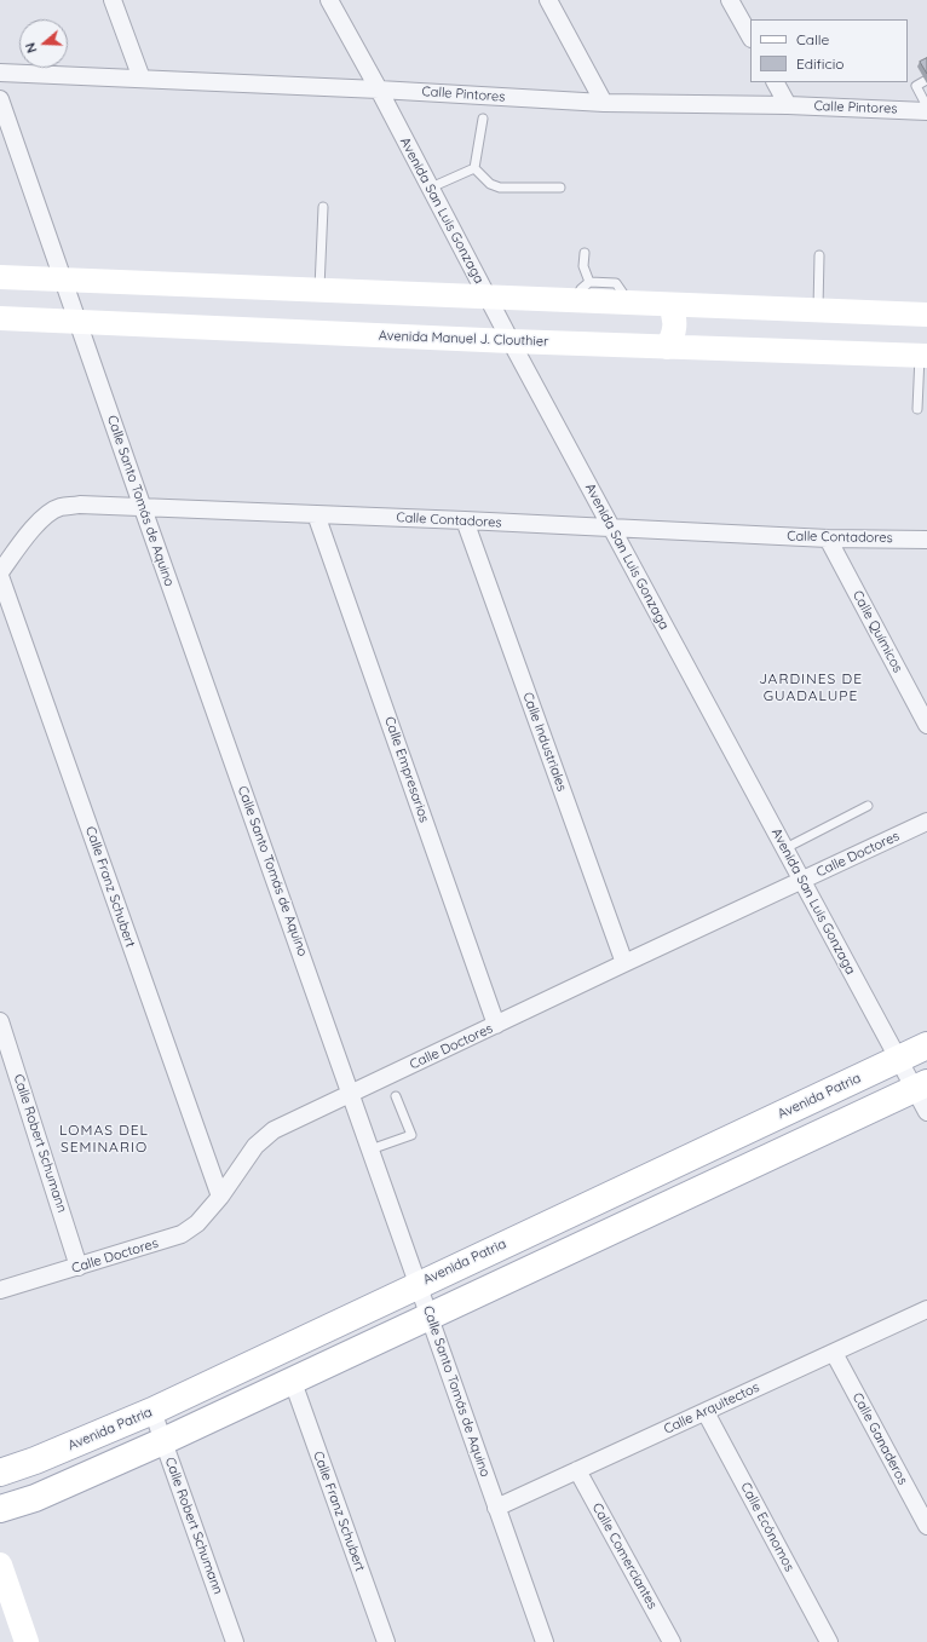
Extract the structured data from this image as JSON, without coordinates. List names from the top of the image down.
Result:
{
  "streets": {
    "main road": ["Avenida Manuel J. Clouthier", "Avenida Patria"],
    "street": [
      "Calle Pintores",
      "Avenida San Luis Gonzaga",
      "Calle Santo Tomás de Aquino",
      "Calle Contadores",
      "Calle Químicos",
      "Calle Industriales",
      "Calle Empresarios",
      "Calle Doctores",
      "Calle Franz Schubert",
      "Calle Robert Schumann",
      "Calle Arquitectos",
      "Calle Ganaderos",
      "Calle Ecónomos",
      "Calle Comerciantes"
    ]
  },
  "crossings": [
    ["Calle Pintores", "Avenida San Luis Gonzaga"],
    ["Avenida San Luis Gonzaga", "Avenida Manuel J. Clouthier"],
    ["Avenida San Luis Gonzaga", "Calle Contadores"],
    ["Avenida San Luis Gonzaga", "Calle Doctores"],
    ["Avenida San Luis Gonzaga", "Avenida Patria"],
    ["Avenida Manuel J. Clouthier", "Calle Santo Tomás de Aquino"],
    ["Calle Santo Tomás de Aquino", "Calle Contadores"],
    ["Calle Santo Tomás de Aquino", "Calle Doctores"],
    ["Calle Santo Tomás de Aquino", "Avenida Patria"],
    ["Calle Santo Tomás de Aquino", "Calle Arquitectos"],
    ["Calle Contadores", "Calle Químicos"],
    ["Calle Contadores", "Calle Industriales"],
    ["Calle Contadores", "Calle Empresarios"],
    ["Calle Contadores", "Calle Franz Schubert"],
    ["Calle Industriales", "Calle Doctores"],
    ["Calle Empresarios", "Calle Doctores"],
    ["Calle Doctores", "Calle Franz Schubert"],
    ["Calle Doctores", "Calle Robert Schumann"],
    ["Avenida Patria", "Calle Robert Schumann"],
    ["Calle Arquitectos", "Calle Ganaderos"],
    ["Calle Arquitectos", "Calle Ecónomos"],
    ["Calle Arquitectos", "Calle Comerciantes"]
  ],
  "districts": ["JARDINES DE GUADALUPE", "LOMAS DEL SEMINARIO"],
  "legend": ["Calle", "Edificio"],
  "north": "left"
}
